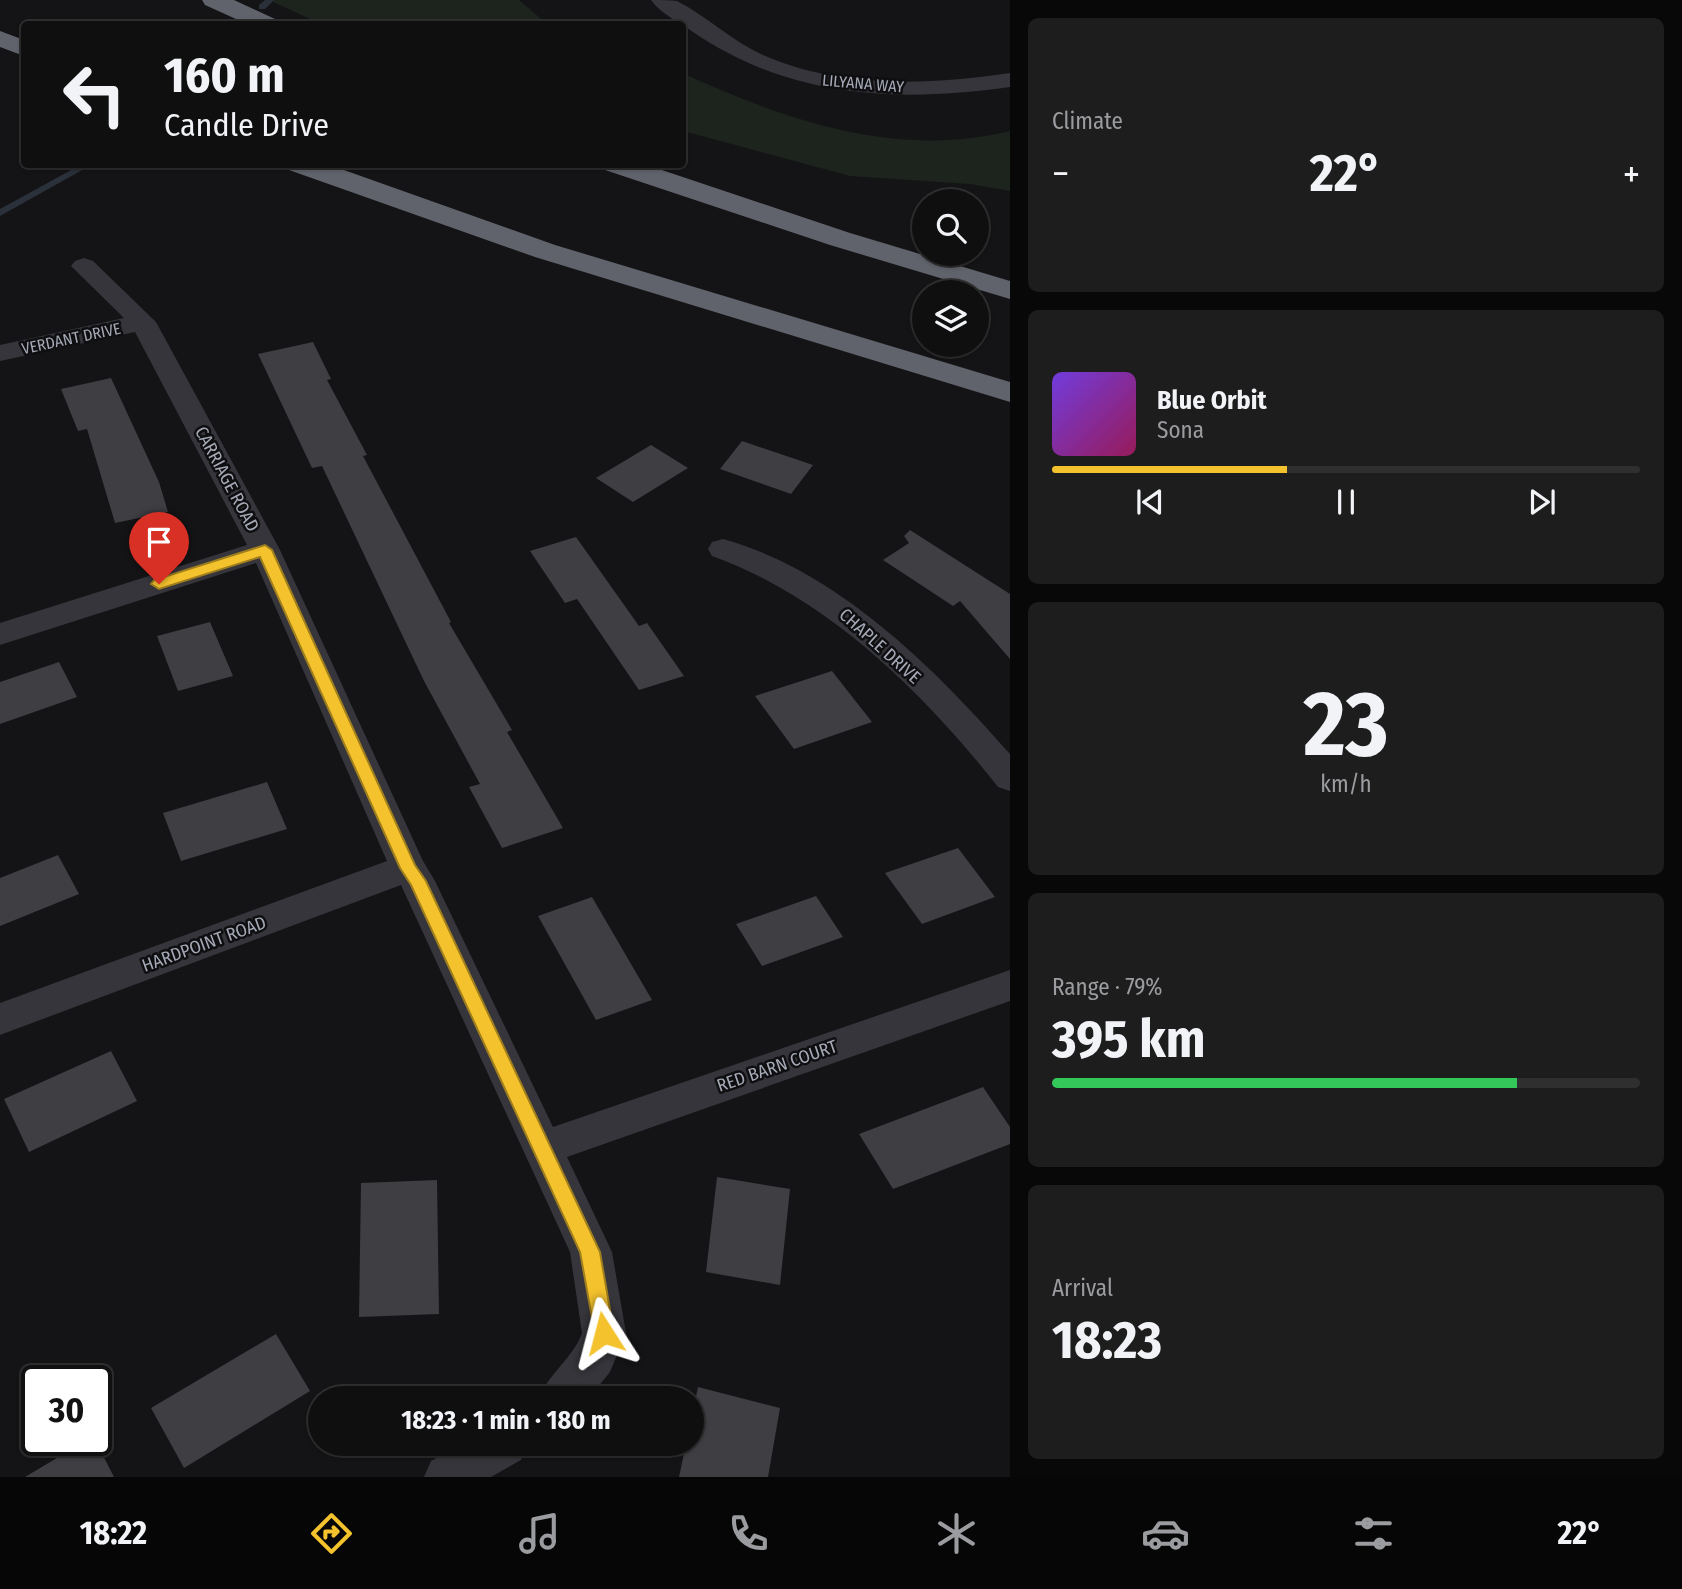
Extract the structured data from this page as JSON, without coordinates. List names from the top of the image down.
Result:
{
  "streets": {
    "street": [
      "LILYANA WAY",
      "VERDANT DRIVE",
      "CARRIAGE ROAD",
      "CHAPLE DRIVE",
      "HARDPOINT ROAD",
      "RED BARN COURT"
    ]
  },
  "crossings": [
    ["VERDANT DRIVE", "CARRIAGE ROAD"],
    ["CARRIAGE ROAD", "HARDPOINT ROAD"],
    ["CARRIAGE ROAD", "RED BARN COURT"]
  ],
  "page": {
    "tile": [
      "Climate",
      ["23", "km/h"],
      ["Range · 79%", "395 km"],
      ["Arrival", "18:23"]
    ],
    "turn": ["160 m", "Candle Drive"],
    "heat": ["−", "22°", "+"],
    "song": ["Blue Orbit", "Sona"],
    "limit": "30",
    "trip": "18:23 · 1 min · 180 m",
    "tabs": ["18:22", "22°"]
  }
}
